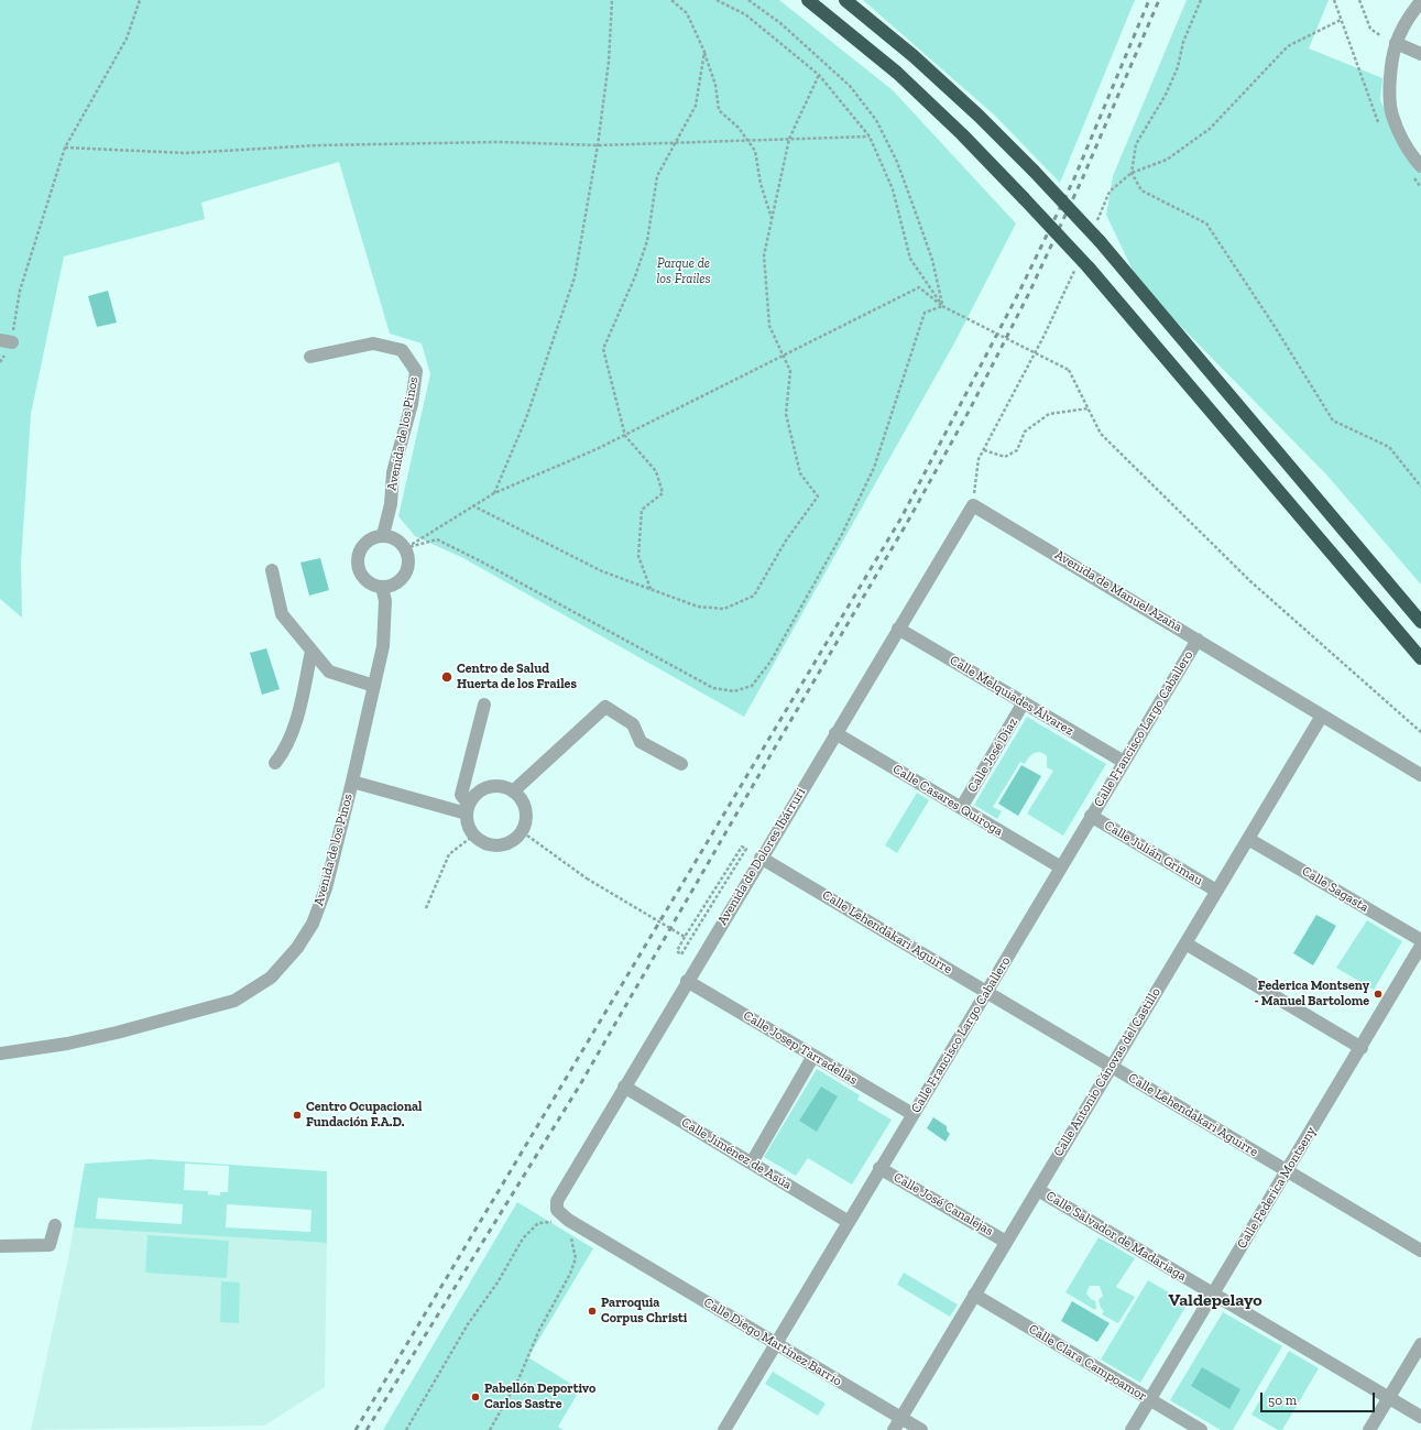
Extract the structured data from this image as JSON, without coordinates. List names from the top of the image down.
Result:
{
  "streets": {
    "street": [
      "Avenida de los Pinos",
      "Avenida de Manuel Azaña",
      "Calle Melquiades Álvarez",
      "Calle Francisco Largo Caballero",
      "Calle José Díaz",
      "Calle Casares Quiroga",
      "Calle Julián Grimau",
      "Avenida de Dolores Ibárruri",
      "Calle Sagasta",
      "Calle Lehendakari Aguirre",
      "Calle Josep Tarradellas",
      "Calle Antonio Cánovas del Castillo",
      "Calle Jiménez de Asúa",
      "Calle Federica Montseny",
      "Calle José Canalejas",
      "Calle Salvador de Madariaga",
      "Calle Diego Martínez Barrio",
      "Calle Clara Campoamor"
    ]
  },
  "crossings": [
    ["Avenida de Manuel Azaña", "Calle Francisco Largo Caballero"],
    ["Avenida de Manuel Azaña", "Avenida de Dolores Ibárruri"],
    ["Avenida de Manuel Azaña", "Calle Antonio Cánovas del Castillo"],
    ["Calle Melquiades Álvarez", "Calle Francisco Largo Caballero"],
    ["Calle Melquiades Álvarez", "Calle José Díaz"],
    ["Calle Melquiades Álvarez", "Avenida de Dolores Ibárruri"],
    ["Calle Francisco Largo Caballero", "Calle Casares Quiroga"],
    ["Calle Francisco Largo Caballero", "Calle Julián Grimau"],
    ["Calle Francisco Largo Caballero", "Calle Lehendakari Aguirre"],
    ["Calle Francisco Largo Caballero", "Calle Josep Tarradellas"],
    ["Calle Francisco Largo Caballero", "Calle Jiménez de Asúa"],
    ["Calle Francisco Largo Caballero", "Calle José Canalejas"],
    ["Calle Francisco Largo Caballero", "Calle Diego Martínez Barrio"],
    ["Calle José Díaz", "Calle Casares Quiroga"],
    ["Calle Casares Quiroga", "Avenida de Dolores Ibárruri"],
    ["Calle Julián Grimau", "Calle Antonio Cánovas del Castillo"],
    ["Avenida de Dolores Ibárruri", "Calle Lehendakari Aguirre"],
    ["Avenida de Dolores Ibárruri", "Calle Josep Tarradellas"],
    ["Avenida de Dolores Ibárruri", "Calle Jiménez de Asúa"],
    ["Avenida de Dolores Ibárruri", "Calle Diego Martínez Barrio"],
    ["Calle Sagasta", "Calle Antonio Cánovas del Castillo"],
    ["Calle Lehendakari Aguirre", "Calle Antonio Cánovas del Castillo"],
    ["Calle Lehendakari Aguirre", "Calle Federica Montseny"],
    ["Calle Antonio Cánovas del Castillo", "Calle José Canalejas"],
    ["Calle Antonio Cánovas del Castillo", "Calle Salvador de Madariaga"],
    ["Calle Antonio Cánovas del Castillo", "Calle Diego Martínez Barrio"],
    ["Calle Antonio Cánovas del Castillo", "Calle Clara Campoamor"],
    ["Calle Federica Montseny", "Calle Salvador de Madariaga"],
    ["Calle Federica Montseny", "Calle Clara Campoamor"]
  ],
  "districts": ["Valdepelayo"],
  "parks": ["Parque de los Frailes"],
  "places": [
    "Centro de Salud Huerta de los Frailes",
    "Federica Montseny - Manuel Bartolome",
    "Centro Ocupacional Fundación F.A.D.",
    "Parroquia Corpus Christi",
    "Pabellón Deportivo Carlos Sastre"
  ],
  "scale_bar": "50 m"
}
